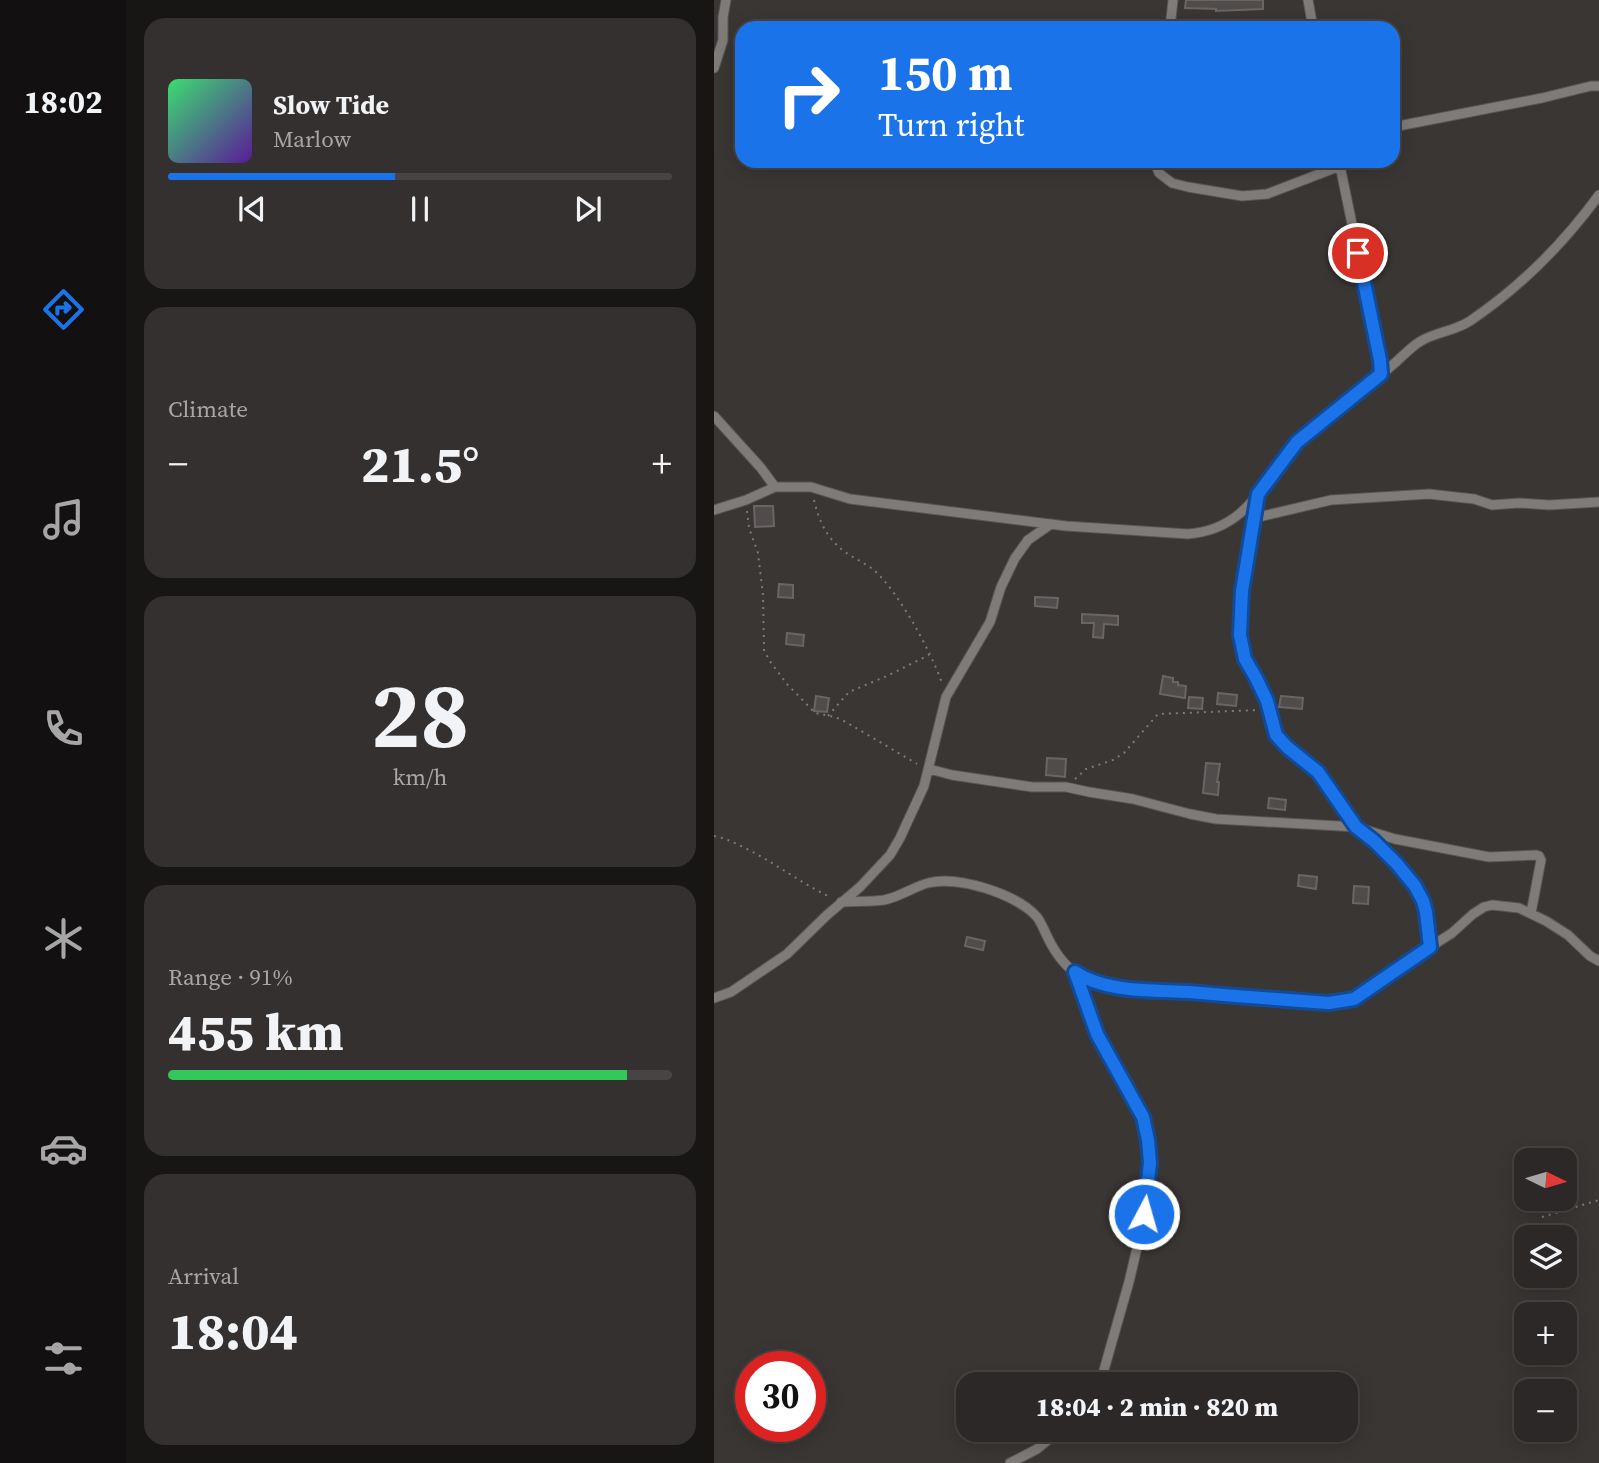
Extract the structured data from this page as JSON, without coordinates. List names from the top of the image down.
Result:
{
  "north": "right",
  "page": {
    "tabs": "18:02",
    "turn": ["150 m", "Turn right"],
    "song": ["Slow Tide", "Marlow"],
    "tile": [
      "Climate",
      ["28", "km/h"],
      ["Range · 91%", "455 km"],
      ["Arrival", "18:04"]
    ],
    "heat": ["−", "21.5°", "+"],
    "map_buttons": ["+", "−"],
    "limit": "30",
    "trip": "18:04 · 2 min · 820 m"
  }
}
